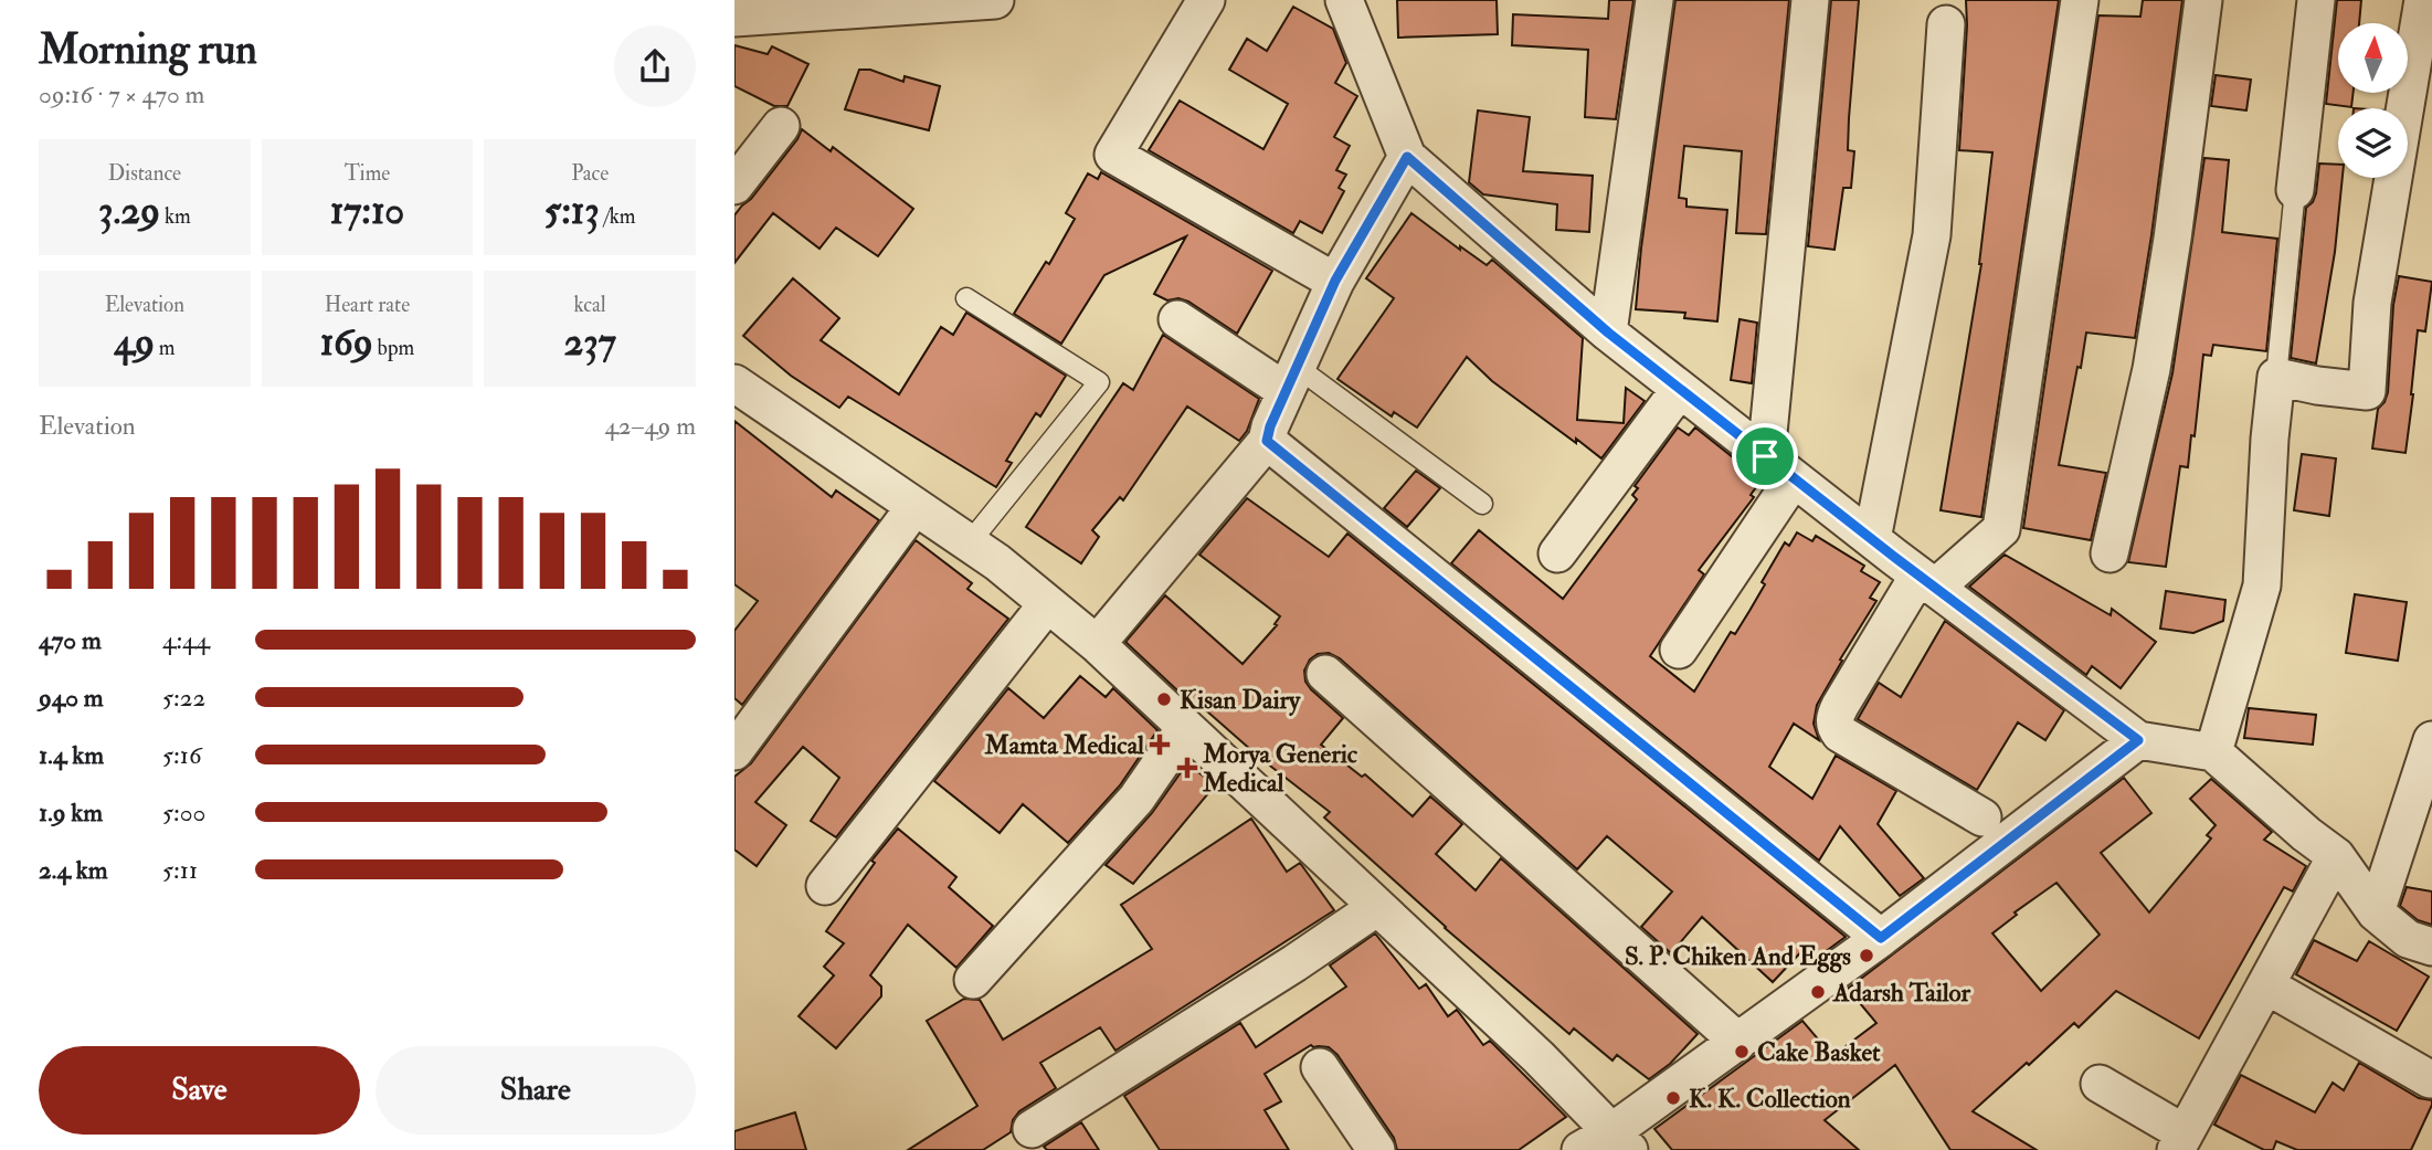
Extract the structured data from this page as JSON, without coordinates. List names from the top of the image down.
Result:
{
  "places": {
    "other": [
      "Kisan Dairy",
      "S. P. Chiken And Eggs",
      "Adarsh Tailor",
      "Cake Basket",
      "K. K. Collection"
    ],
    "health": ["Mamta Medical", "Morya Generic Medical"]
  },
  "north": "top",
  "page": {
    "heading": ["Morning run", "09:16 · 7 × 470 m"],
    "stats": [
      ["Distance", "3.29 km"],
      ["Time", "17:10"],
      ["Pace", "5:13 /km"],
      ["Elevation", "49 m"],
      ["Heart rate", "169 bpm"],
      ["kcal", "237"]
    ],
    "chart": ["Elevation", "42–49 m"],
    "list": [
      {
        "name": "470 m",
        "note": "4:44"
      },
      {
        "name": "940 m",
        "note": "5:22"
      },
      {
        "name": "1.4 km",
        "note": "5:16"
      },
      {
        "name": "1.9 km",
        "note": "5:00"
      },
      {
        "name": "2.4 km",
        "note": "5:11"
      }
    ],
    "buttons": ["Save", "Share"]
  }
}
